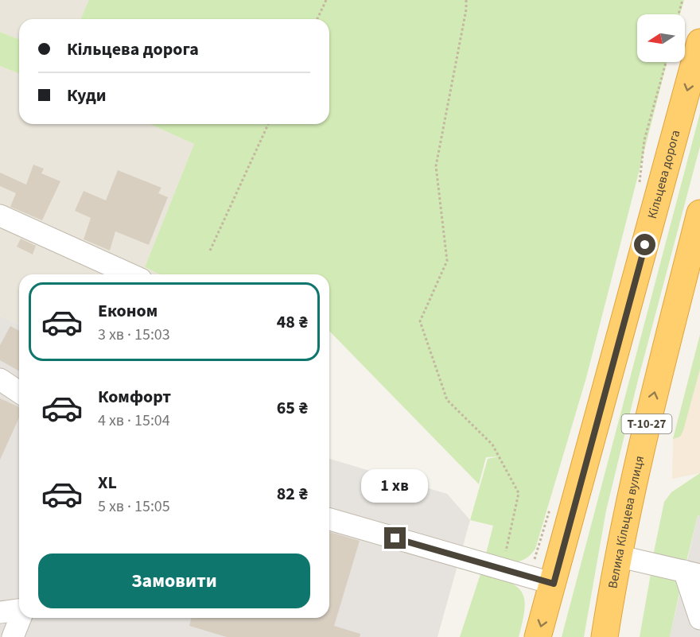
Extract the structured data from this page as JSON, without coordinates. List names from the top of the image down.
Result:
{
  "streets": {
    "highway": ["Кільцева дорога", "Т-10-27", "Велика Кільцева вулиця"]
  },
  "one_way": ["Кільцева дорога", "Велика Кільцева вулиця"],
  "north": "left",
  "page": {
    "banner": ["Кільцева дорога", "Куди"],
    "list": [
      {
        "name": "Економ",
        "note": "3 хв · 15:03",
        "value": "48 ₴"
      },
      {
        "name": "Комфорт",
        "note": "4 хв · 15:04",
        "value": "65 ₴"
      },
      {
        "name": "XL",
        "note": "5 хв · 15:05",
        "value": "82 ₴"
      }
    ],
    "bubble": "1 хв",
    "buttons": "Замовити"
  }
}
